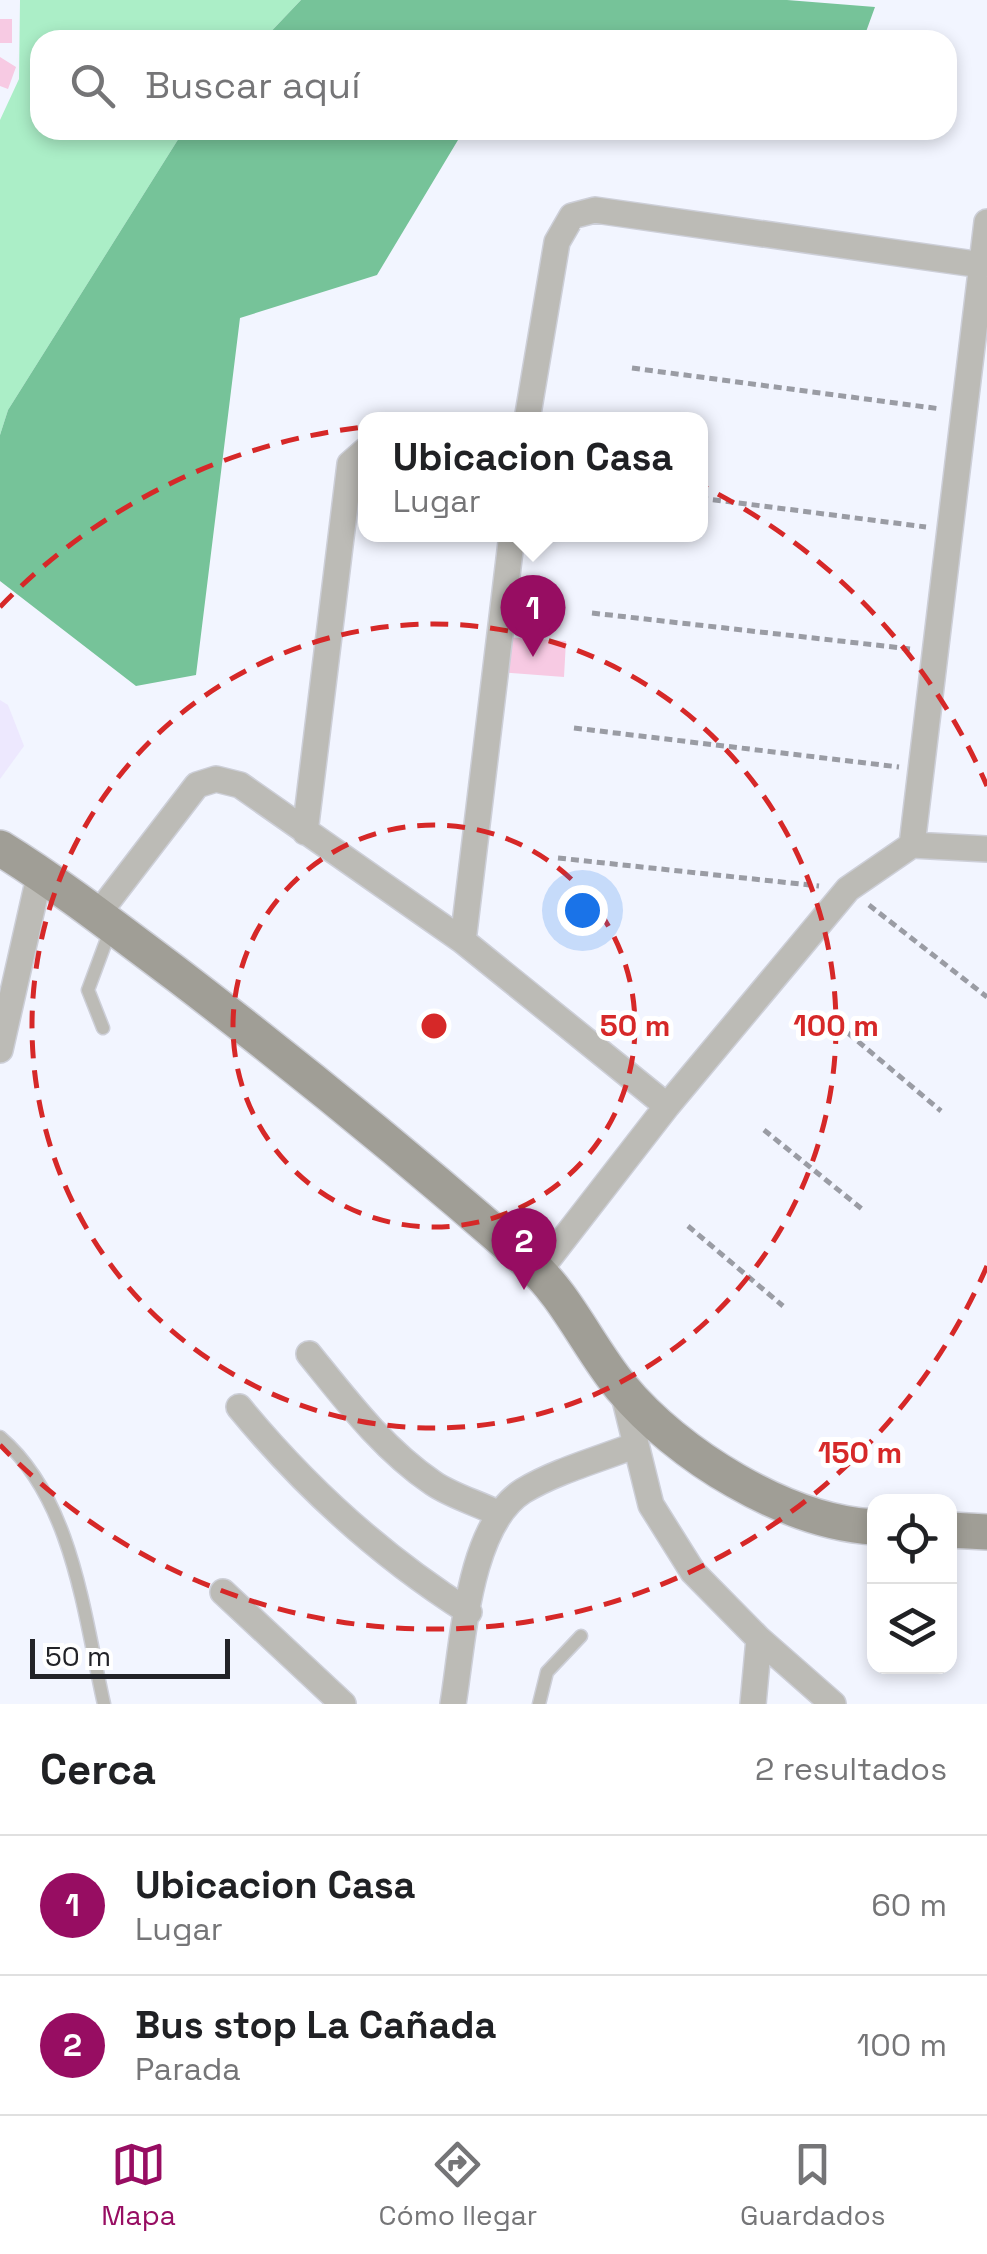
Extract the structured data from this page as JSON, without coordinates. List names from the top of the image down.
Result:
{
  "scale_bar": "50 m",
  "page": {
    "search": "Buscar aquí",
    "popup": ["Ubicacion Casa", "Lugar"],
    "pins": ["1", "2"],
    "scale": "50 m",
    "heading": ["Cerca", "2 resultados"],
    "list": [
      {
        "mark": "1",
        "name": "Ubicacion Casa",
        "note": "Lugar",
        "value": "60 m"
      },
      {
        "mark": "2",
        "name": "Bus stop La Cañada",
        "note": "Parada",
        "value": "100 m"
      }
    ],
    "nav": ["Mapa", "Cómo llegar", "Guardados"]
  },
  "rings": ["50 m", "100 m", "150 m"]
}
